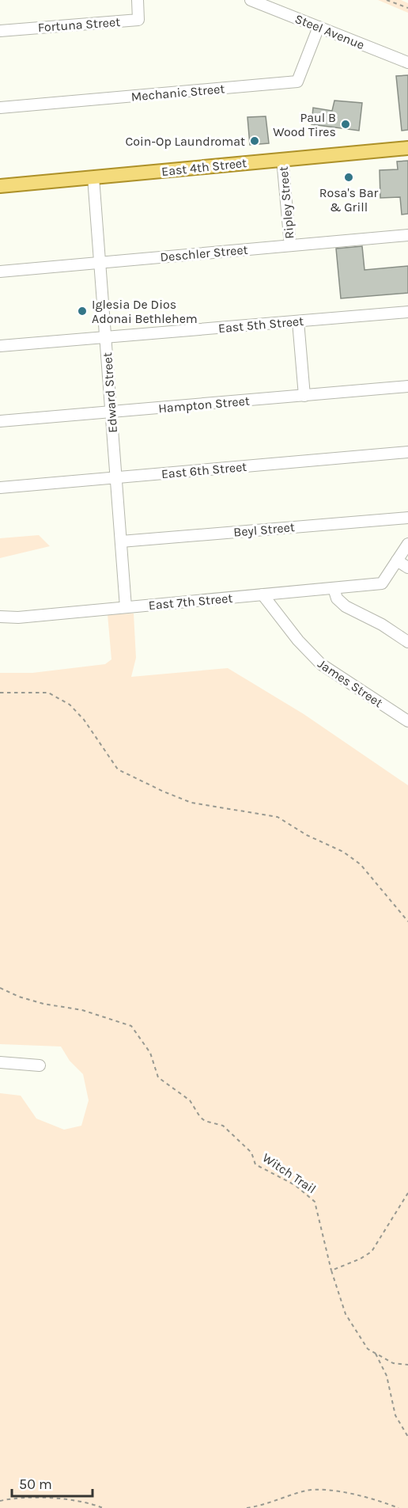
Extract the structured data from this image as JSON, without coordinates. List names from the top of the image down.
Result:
{
  "streets": {
    "main road": ["East 4th Street"],
    "street": [
      "Fortuna Street",
      "Steel Avenue",
      "Mechanic Street",
      "Ripley Street",
      "Deschler Street",
      "East 5th Street",
      "Edward Street",
      "Hampton Street",
      "East 6th Street",
      "Beyl Street",
      "East 7th Street",
      "James Street"
    ],
    "path": ["Witch Trail"]
  },
  "crossings": [
    ["Steel Avenue", "Mechanic Street"],
    ["East 4th Street", "Ripley Street"],
    ["East 4th Street", "Edward Street"],
    ["Ripley Street", "Deschler Street"],
    ["Deschler Street", "Edward Street"],
    ["East 5th Street", "Edward Street"],
    ["Edward Street", "Hampton Street"],
    ["Edward Street", "East 6th Street"],
    ["Edward Street", "Beyl Street"],
    ["Edward Street", "East 7th Street"],
    ["East 7th Street", "James Street"]
  ],
  "places": [
    "Paul B Wood Tires",
    "Coin-Op Laundromat",
    "Rosa's Bar & Grill",
    "Iglesia De Dios Adonai Bethlehem"
  ],
  "scale_bar": "50 m"
}
